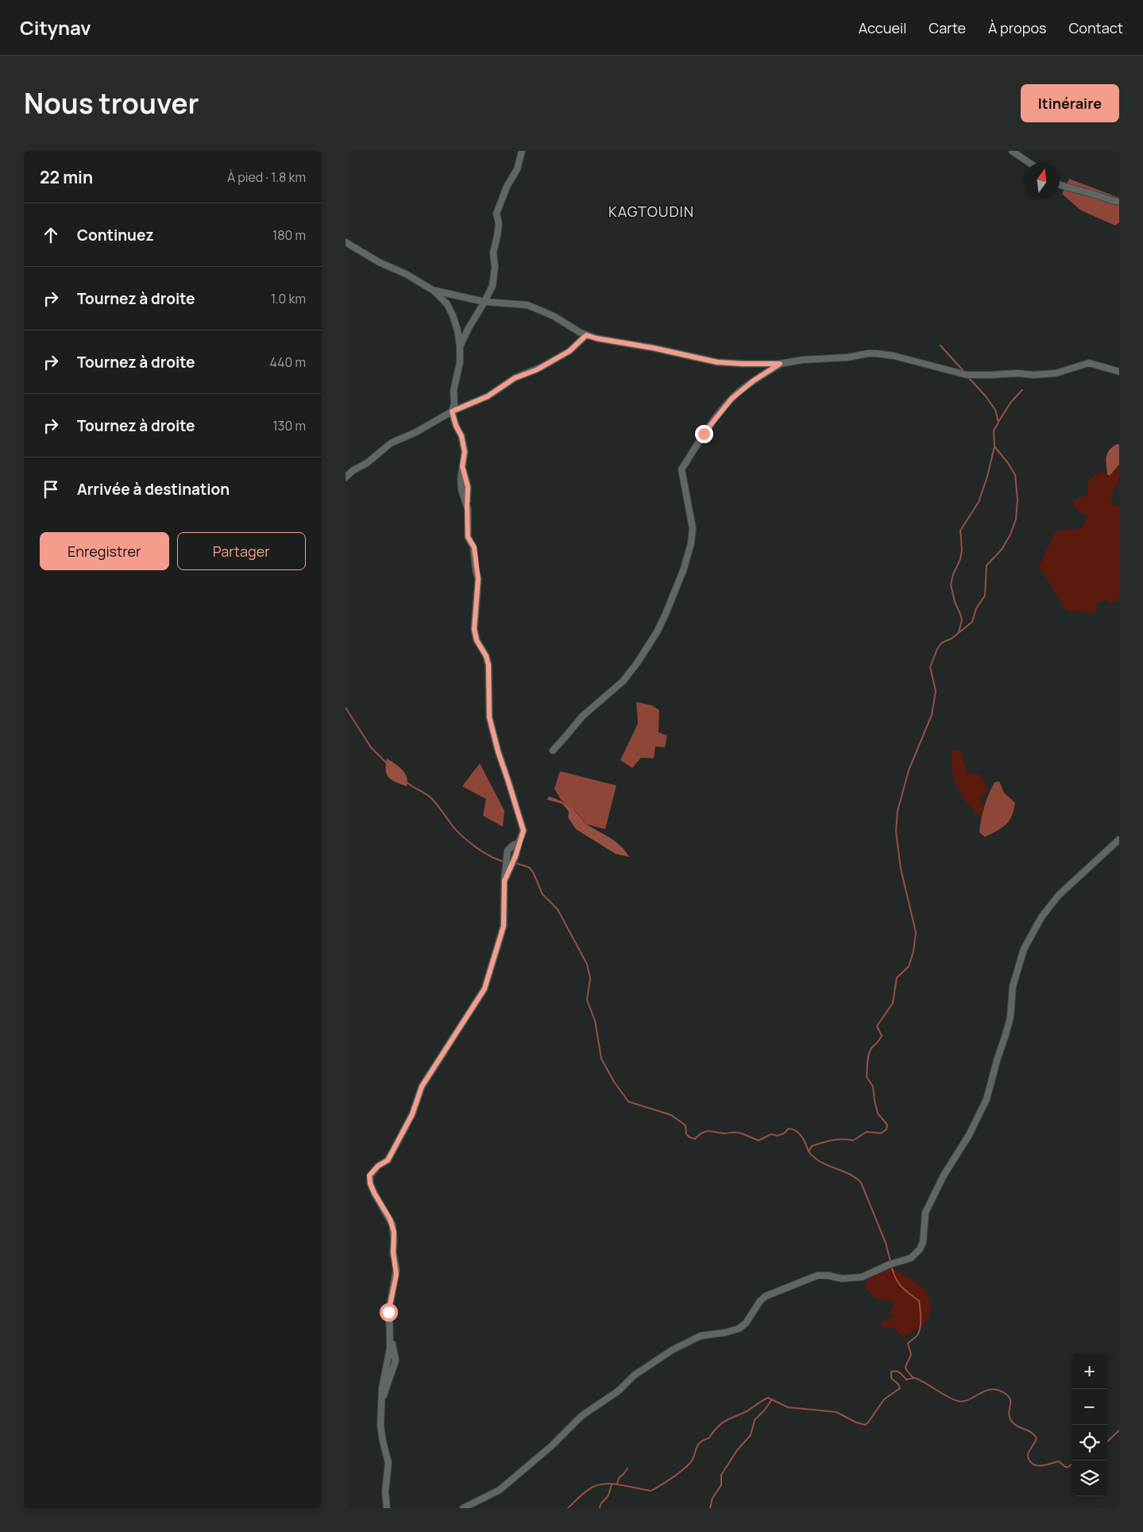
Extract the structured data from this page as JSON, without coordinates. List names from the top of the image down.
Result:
{
  "districts": ["KAGTOUDIN"],
  "north": "top",
  "page": {
    "header": "Citynav",
    "nav": [
      "Accueil",
      "Carte",
      "À propos",
      "Contact"
    ],
    "title": "Nous trouver",
    "buttons": [
      "Itinéraire",
      ["Enregistrer", "Partager"]
    ],
    "heading": ["22 min", "À pied · 1.8 km"],
    "list": [
      ["Continuez", "180 m"],
      ["Tournez à droite", "1.0 km"],
      ["Tournez à droite", "440 m"],
      ["Tournez à droite", "130 m"],
      "Arrivée à destination"
    ],
    "map_buttons": ["+", "−"]
  }
}
